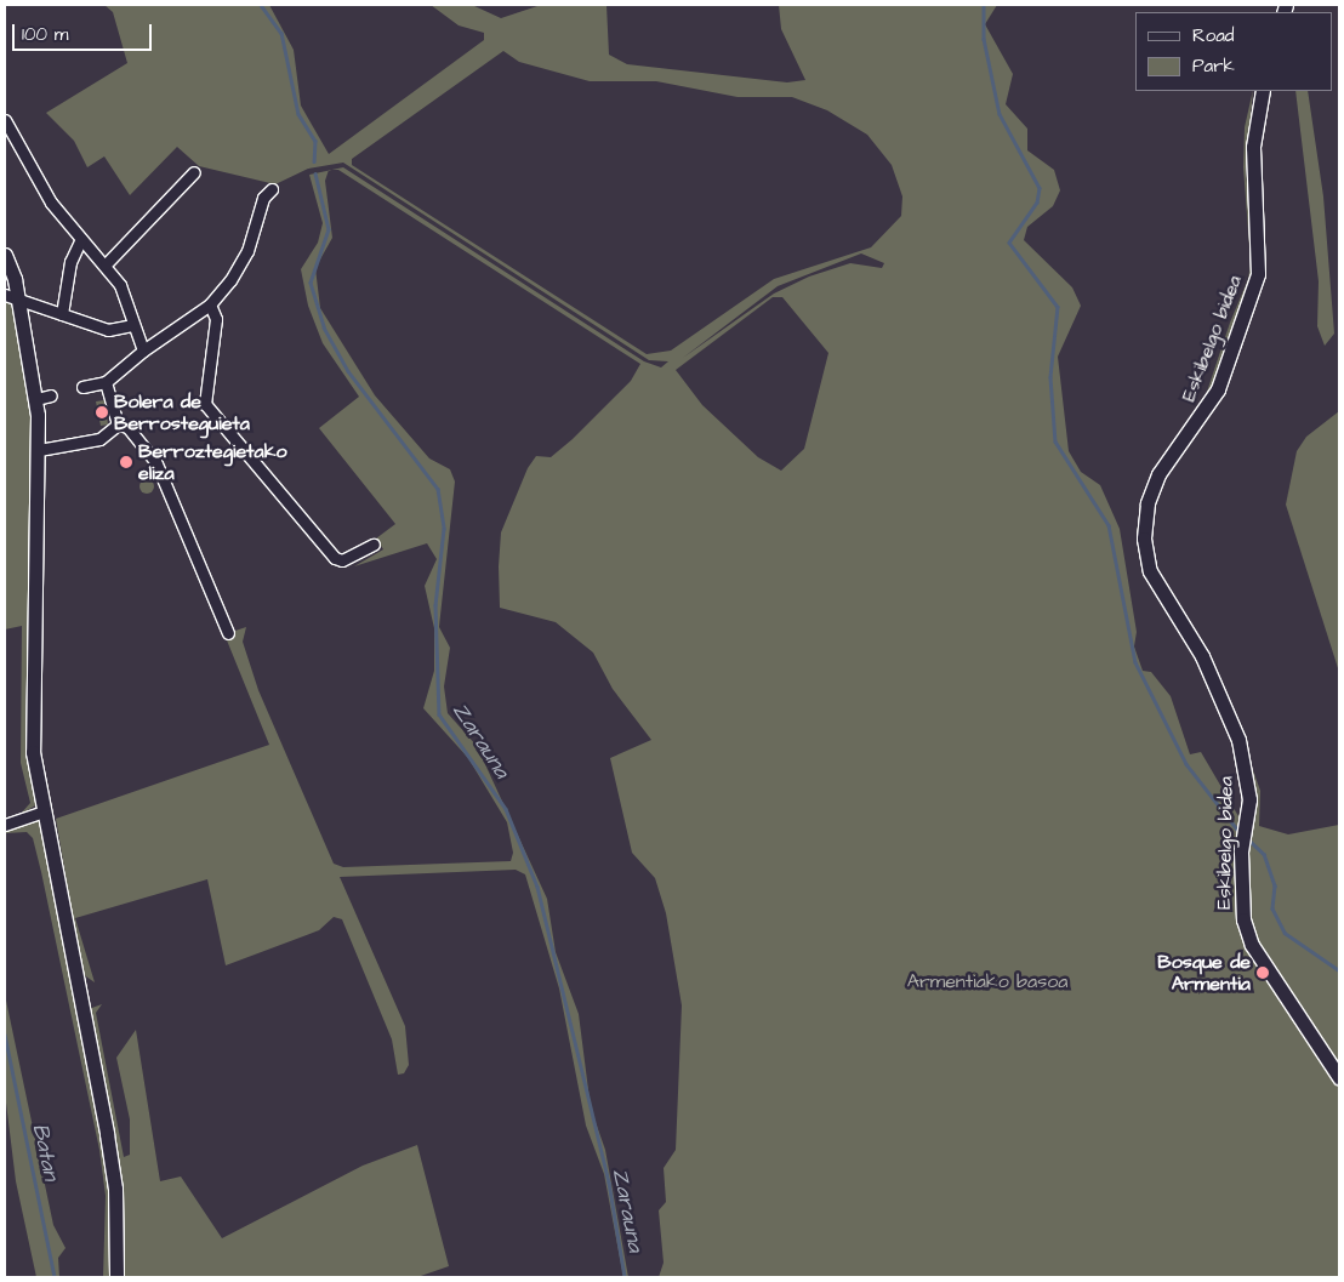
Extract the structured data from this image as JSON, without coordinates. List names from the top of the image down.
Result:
{
  "streets": {
    "street": ["Eskibelgo bidea"]
  },
  "water": ["Zarauna", "Batan"],
  "parks": ["Armentiako basoa"],
  "places": ["Bolera de Berrosteguieta", "Berroztegietako eliza", "Bosque de Armentia"],
  "legend": ["Road", "Park"],
  "scale_bar": "100 m"
}
